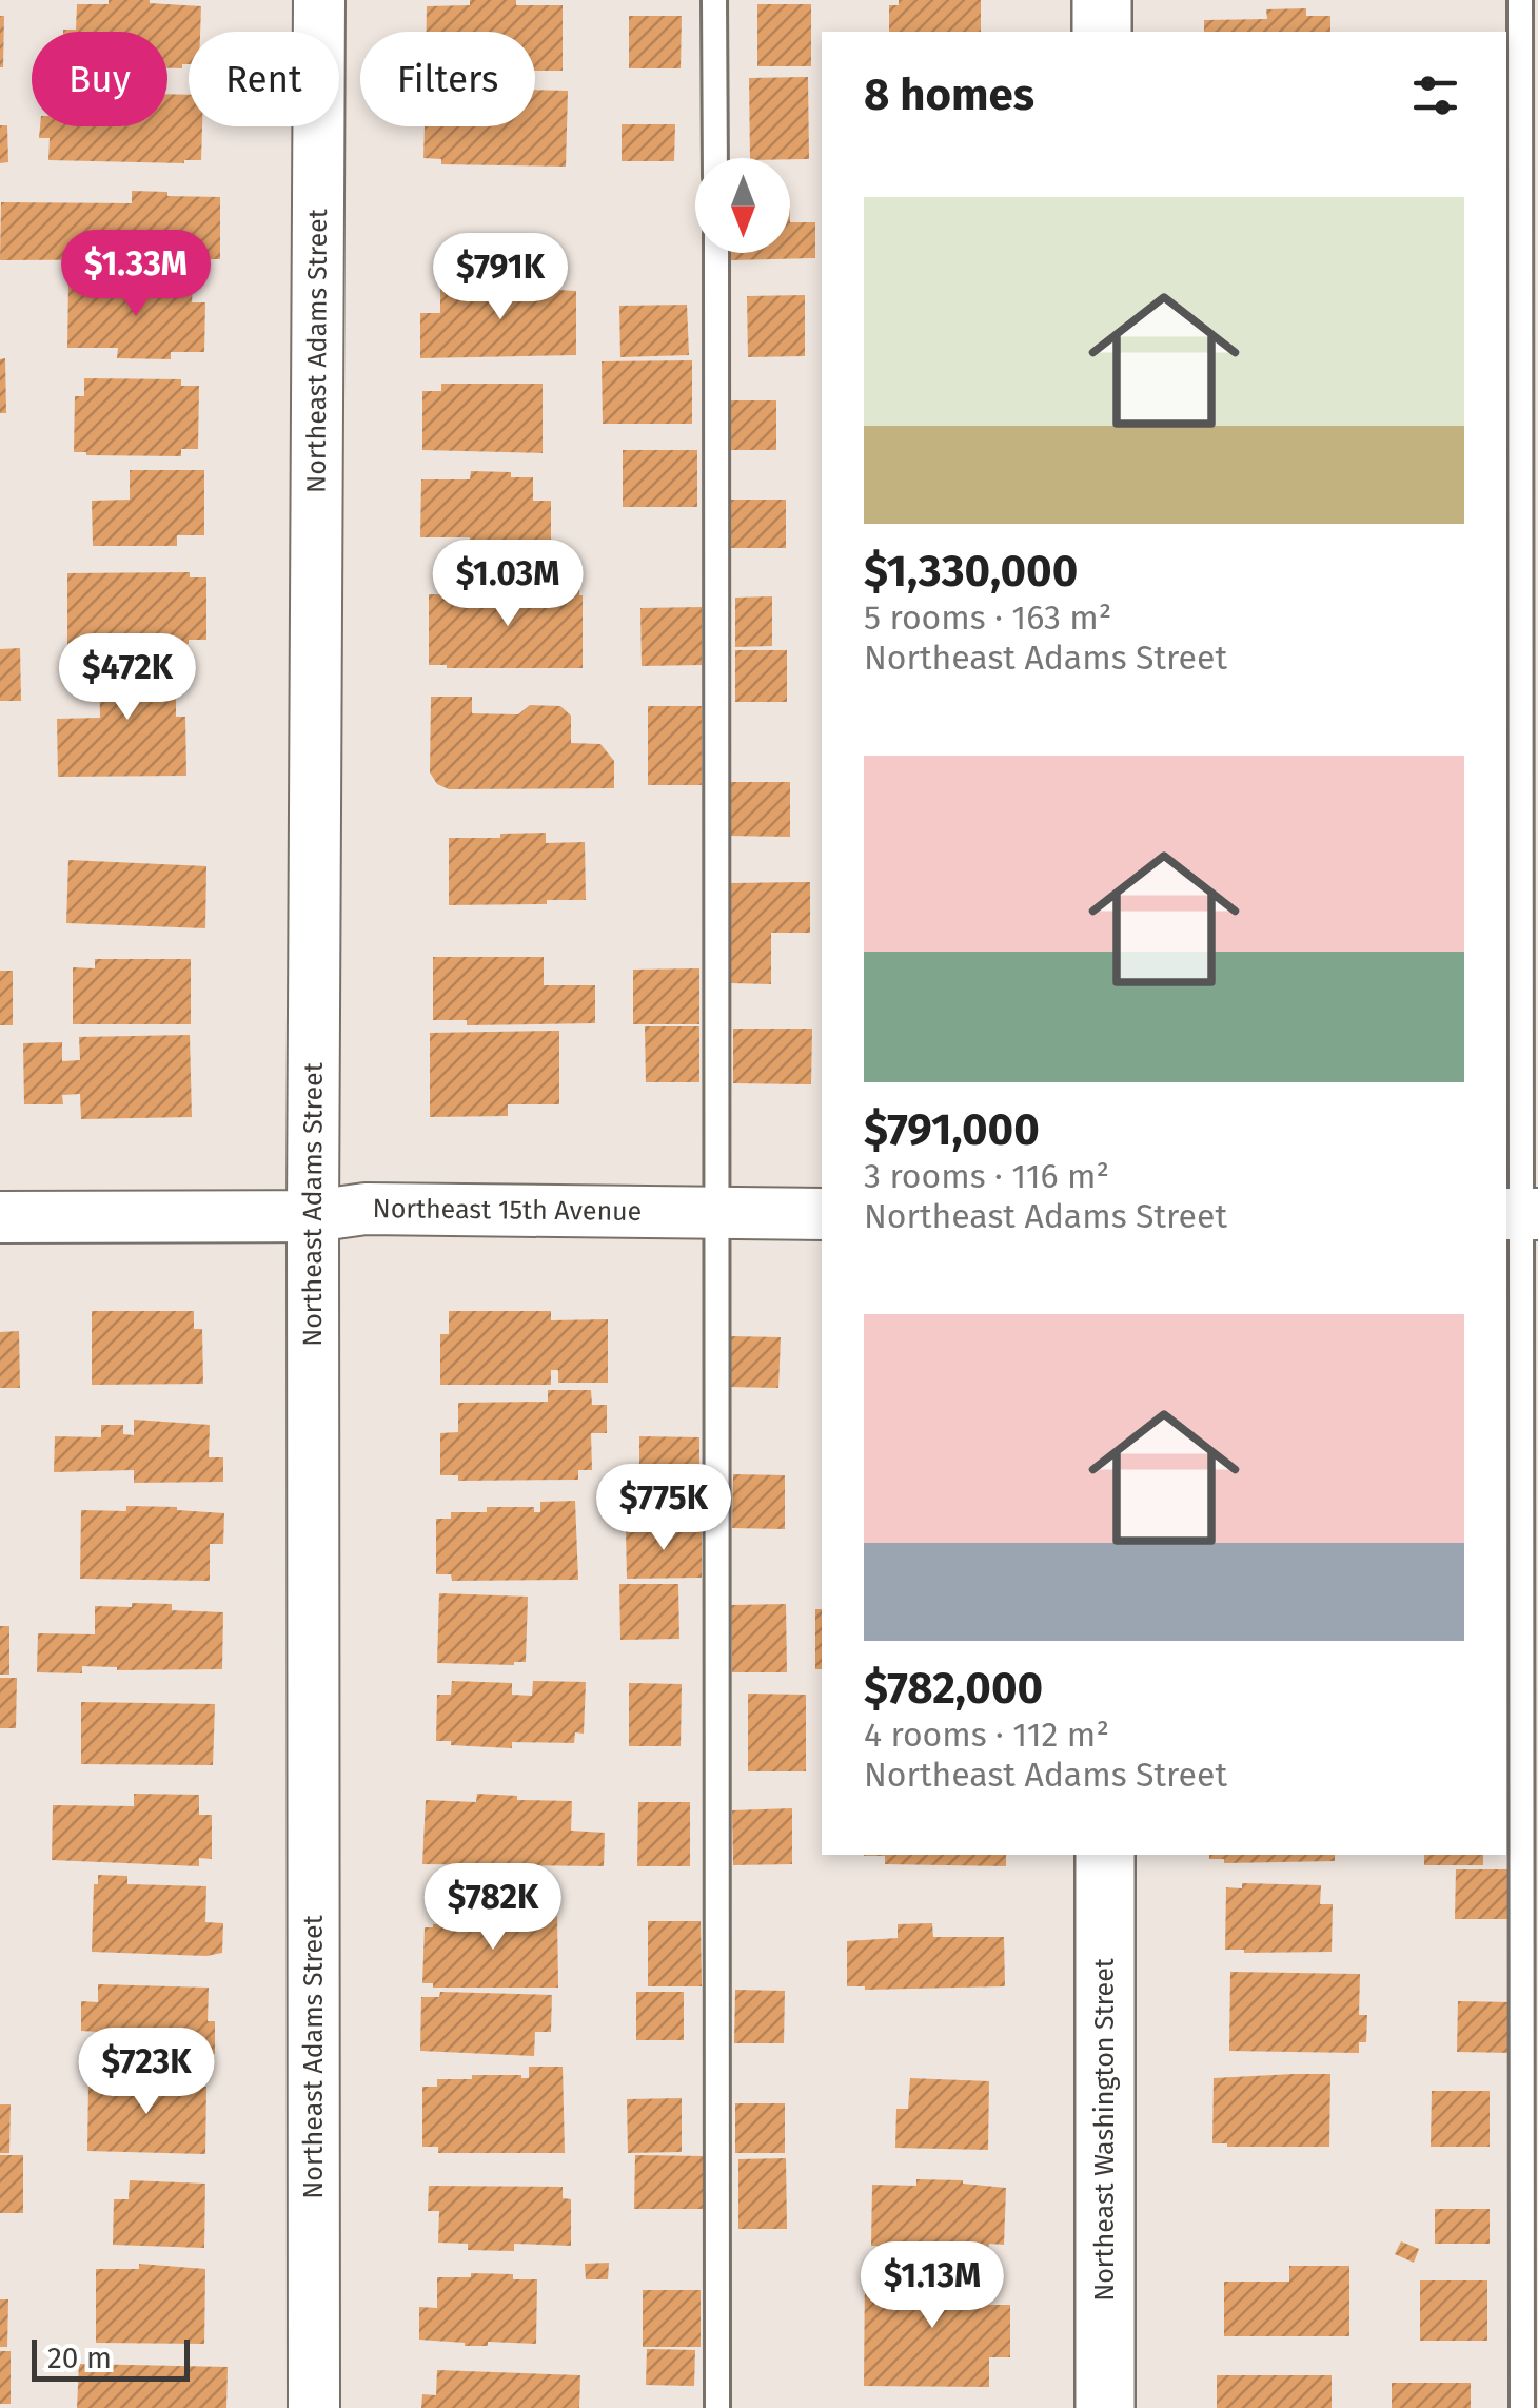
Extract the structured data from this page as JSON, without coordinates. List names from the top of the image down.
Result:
{
  "streets": {
    "street": ["Northeast Adams Street", "Northeast 15th Avenue", "Northeast Washington Street"]
  },
  "crossings": [
    ["Northeast Adams Street", "Northeast 15th Avenue"]
  ],
  "scale_bar": "20 m",
  "north": "bottom",
  "page": {
    "chip": ["Buy", "Rent", "Filters"],
    "heading": "8 homes",
    "list": [
      {
        "name": "$1,330,000",
        "note": "5 rooms · 163 m² · Northeast Adams Street"
      },
      {
        "name": "$791,000",
        "note": "3 rooms · 116 m² · Northeast Adams Street"
      },
      {
        "name": "$782,000",
        "note": "4 rooms · 112 m² · Northeast Adams Street"
      }
    ],
    "price": [
      "$1.33M",
      "$791K",
      "$1.03M",
      "$472K",
      "$775K",
      "$782K",
      "$723K",
      "$1.13M"
    ],
    "scale": "20 m"
  }
}
